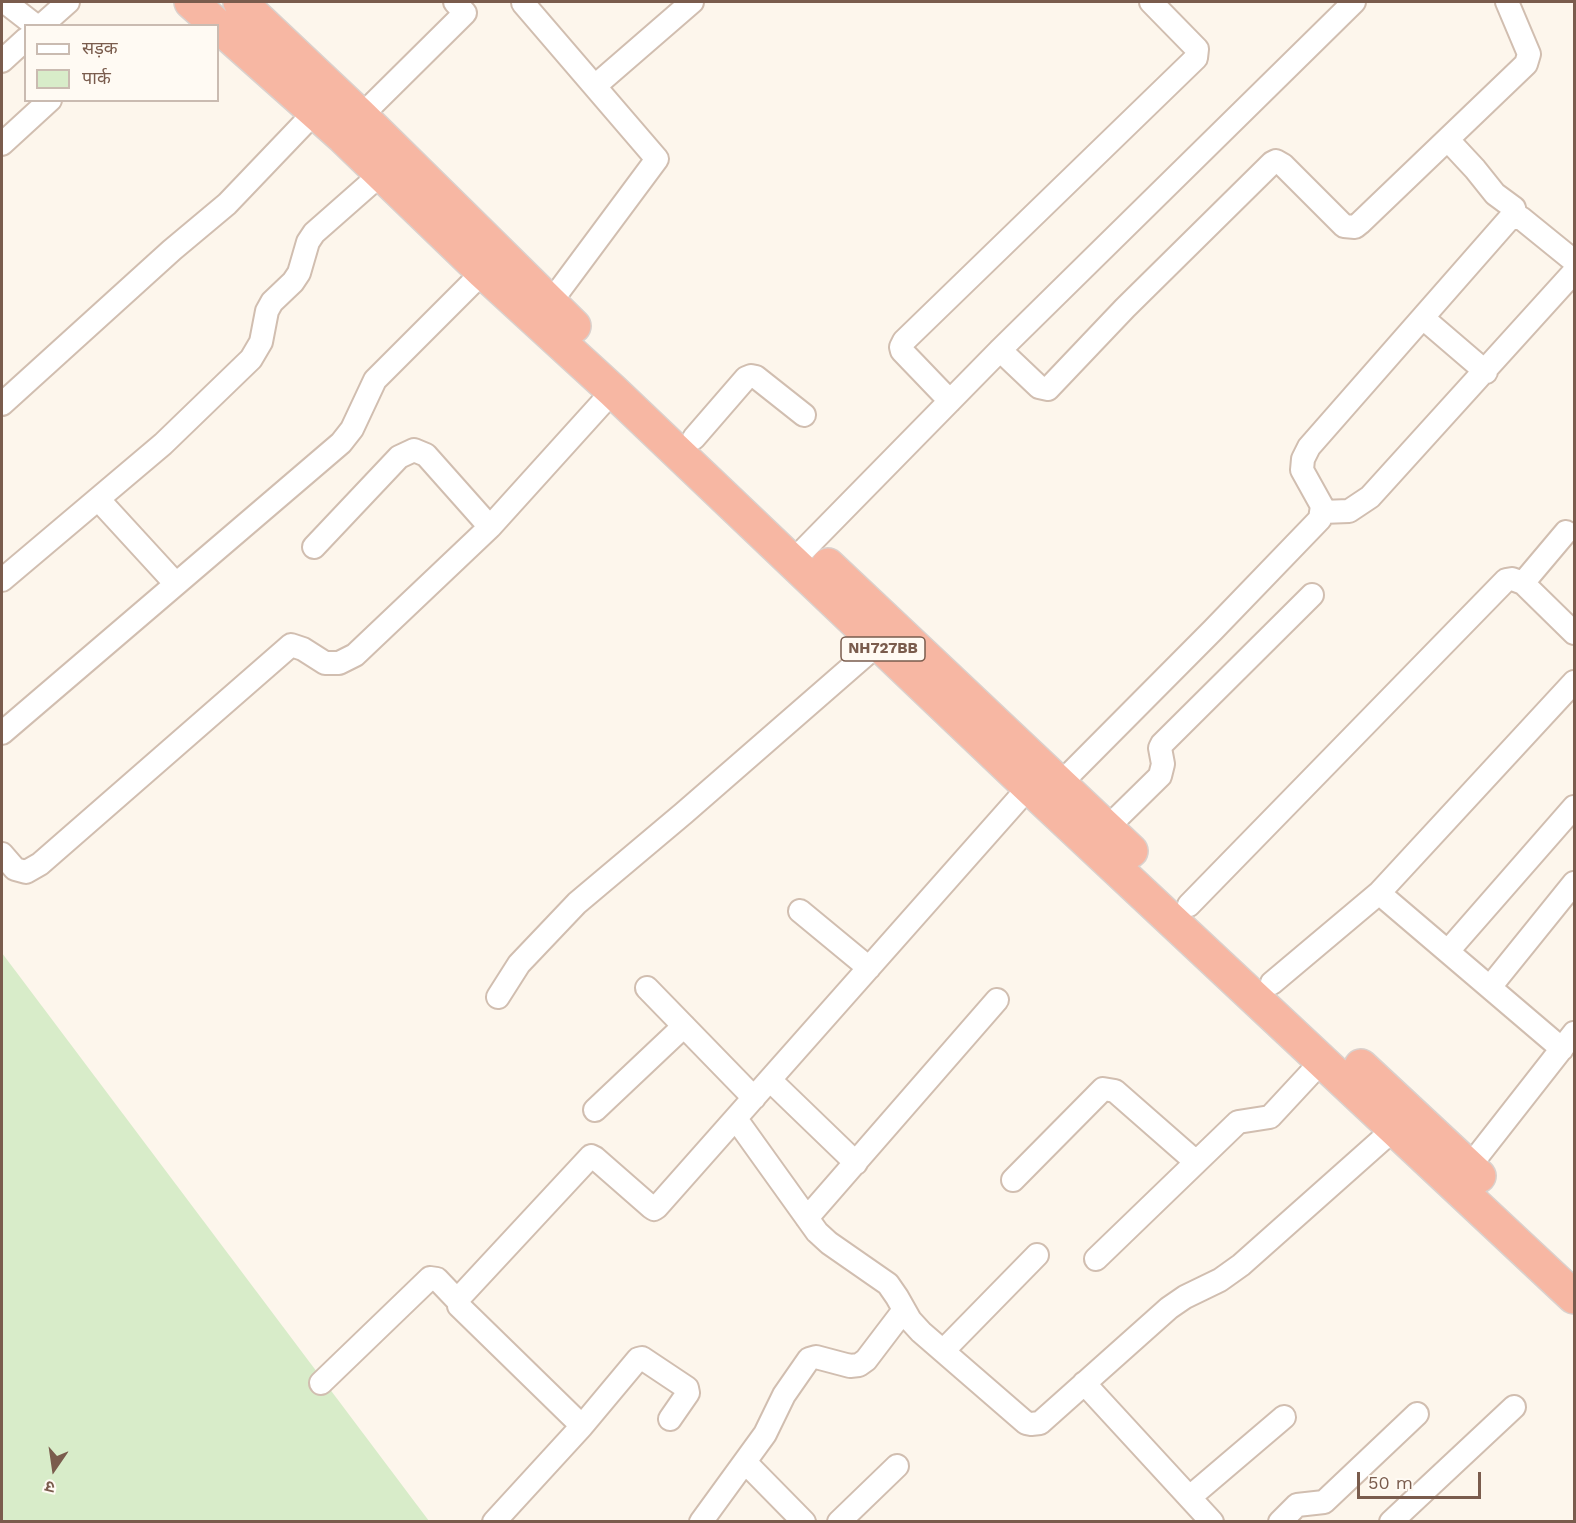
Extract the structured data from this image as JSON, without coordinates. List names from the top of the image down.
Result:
{
  "streets": {
    "highway": ["NH727BB"]
  },
  "legend": ["सड़क", "पार्क"],
  "scale_bar": "50 m",
  "north": "bottom"
}
